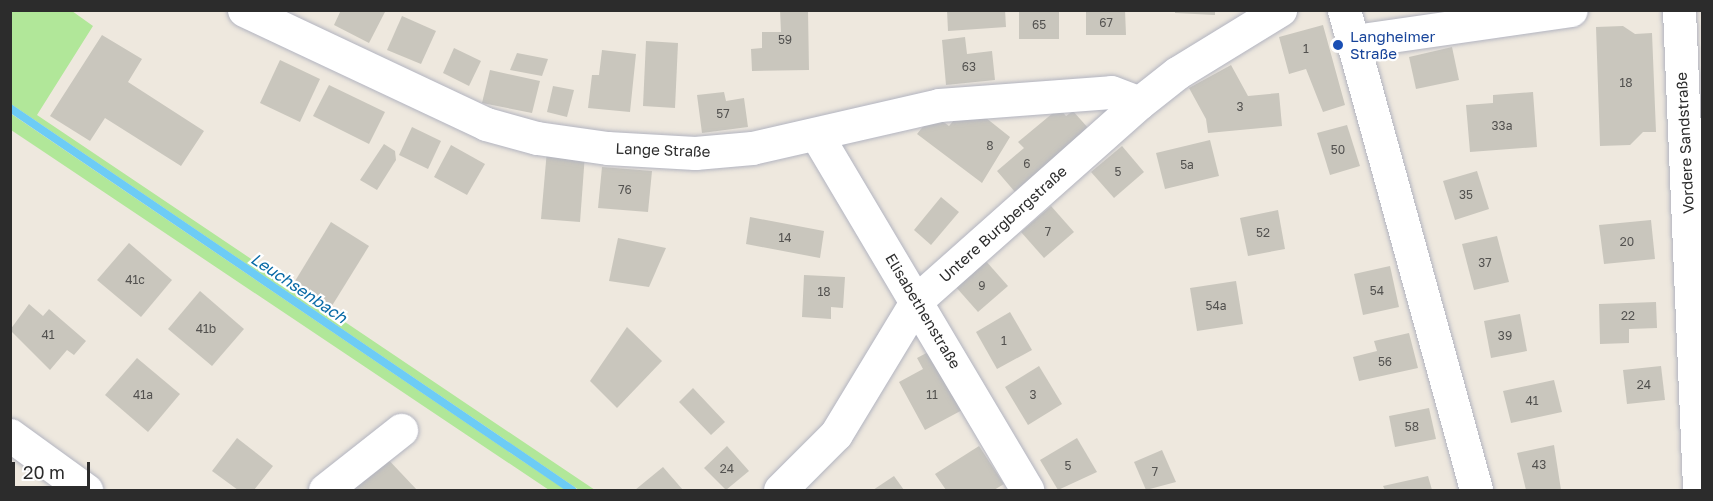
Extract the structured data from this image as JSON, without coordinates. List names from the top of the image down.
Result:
{
  "streets": {
    "street": [
      "Vordere Sandstraße",
      "Lange Straße",
      "Untere Burgbergstraße",
      "Elisabethenstraße"
    ]
  },
  "crossings": [
    ["Lange Straße", "Untere Burgbergstraße"],
    ["Lange Straße", "Elisabethenstraße"],
    ["Untere Burgbergstraße", "Elisabethenstraße"]
  ],
  "water": ["Leuchsenbach"],
  "places": ["Langheimer Straße"],
  "house_numbers": [
    "67",
    "65",
    "59",
    "1",
    "63",
    "18",
    "3",
    "57",
    "33a",
    "8",
    "50",
    "6",
    "5a",
    "5",
    "76",
    "35",
    "7",
    "52",
    "14",
    "20",
    "37",
    "41c",
    "9",
    "54",
    "18",
    "54a",
    "22",
    "41b",
    "41",
    "39",
    "1",
    "56",
    "24",
    "41a",
    "11",
    "3",
    "41",
    "58",
    "43",
    "5",
    "24",
    "7"
  ],
  "scale_bar": "20 m"
}
